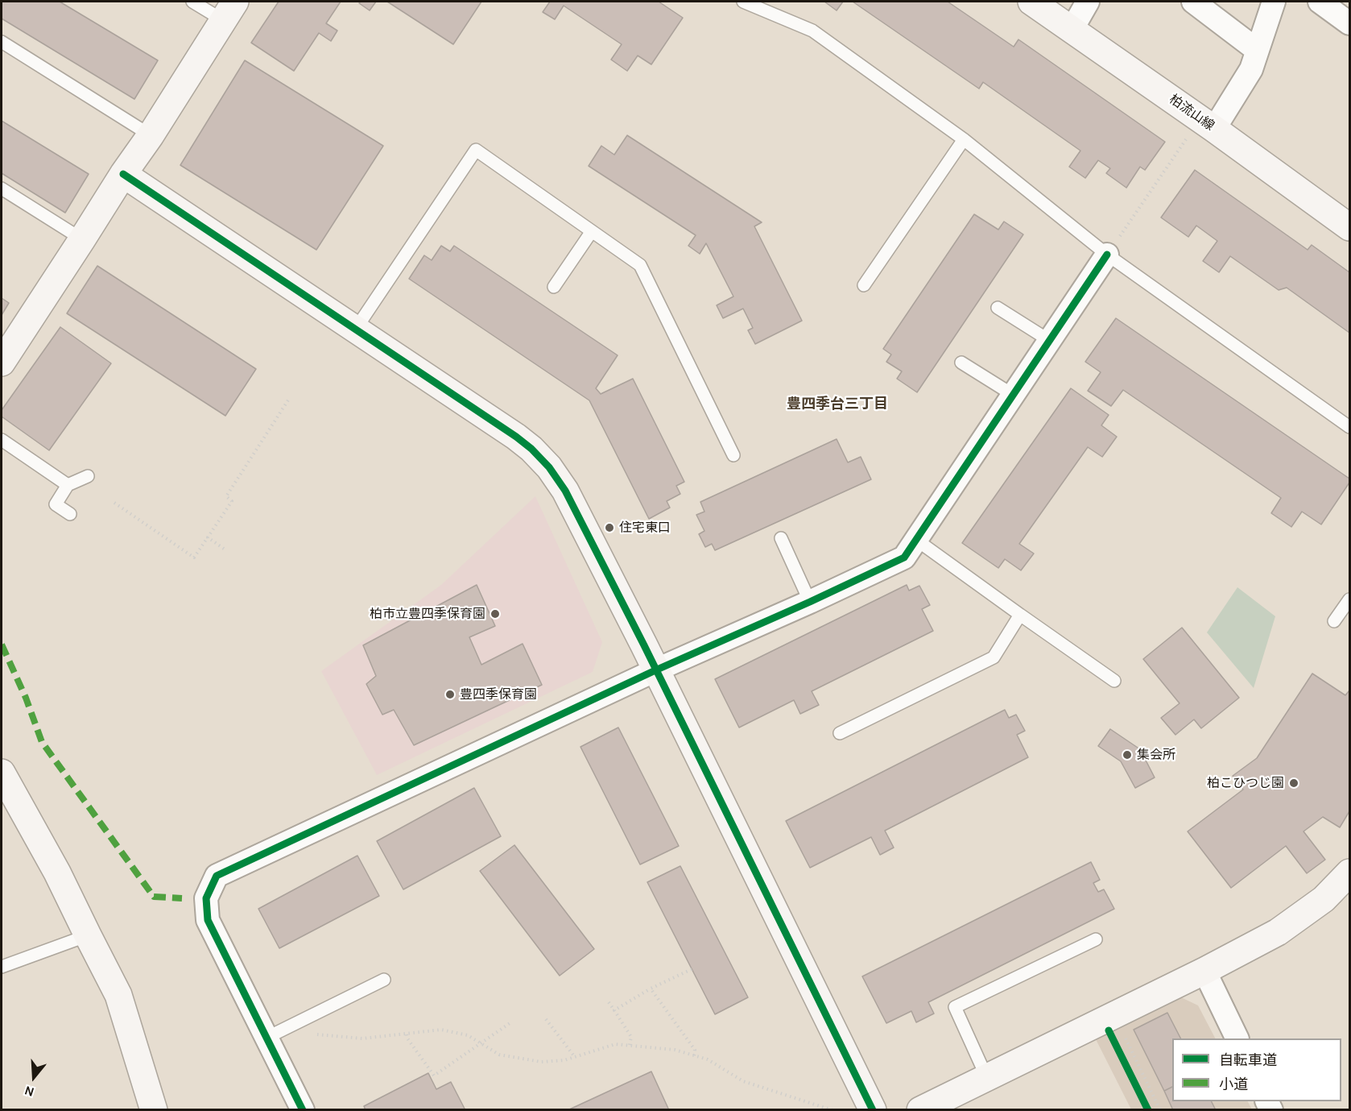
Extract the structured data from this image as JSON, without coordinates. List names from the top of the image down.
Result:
{
  "streets": {
    "street": ["柏流山線"]
  },
  "districts": ["豊四季台三丁目"],
  "places": [
    "住宅東口",
    "柏市立豊四季保育園",
    "豊四季保育園",
    "集会所",
    "柏こひつじ園"
  ],
  "legend": ["自転車道", "小道"],
  "north": "bottom"
}
